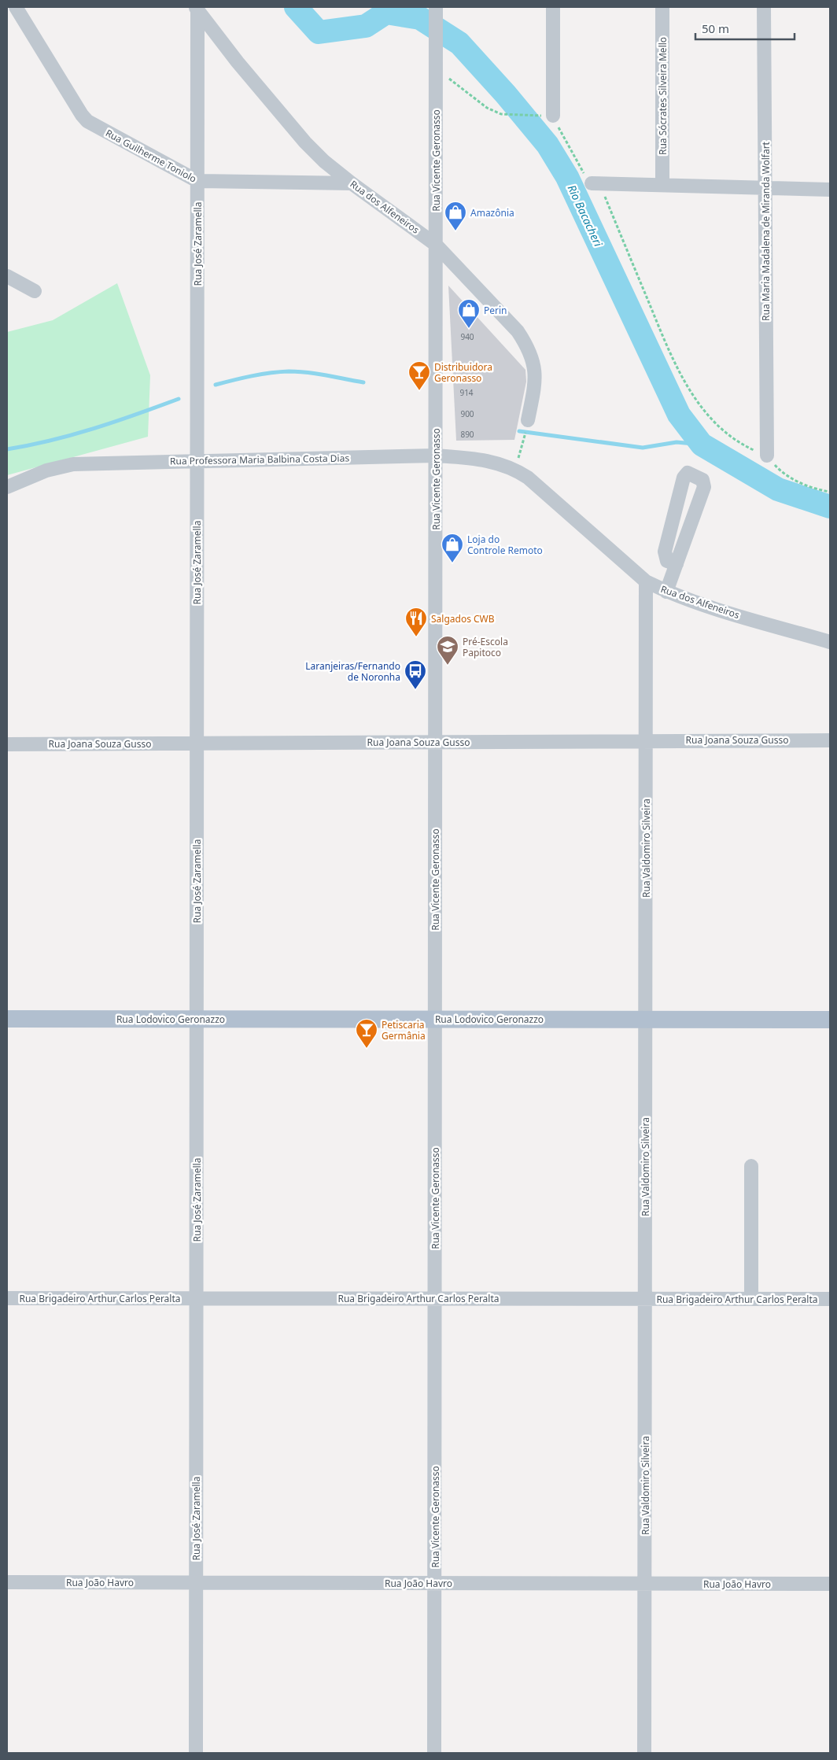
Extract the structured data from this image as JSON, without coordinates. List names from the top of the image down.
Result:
{
  "streets": {
    "main road": ["Rua Lodovico Geronazzo"],
    "street": [
      "Rua Sócrates Silveira Mello",
      "Rua Guilherme Toniolo",
      "Rua Vicente Geronasso",
      "Rua dos Alfeneiros",
      "Rua Maria Madalena de Miranda Wolfart",
      "Rua José Zaramella",
      "Rua Professora Maria Balbina Costa Dias",
      "Rua Joana Souza Gusso",
      "Rua Valdomiro Silveira",
      "Rua Brigadeiro Arthur Carlos Peralta",
      "Rua João Havro"
    ]
  },
  "crossings": [
    ["Rua Guilherme Toniolo", "Rua dos Alfeneiros"],
    ["Rua Guilherme Toniolo", "Rua José Zaramella"],
    ["Rua Vicente Geronasso", "Rua dos Alfeneiros"],
    ["Rua Vicente Geronasso", "Rua Professora Maria Balbina Costa Dias"],
    ["Rua Vicente Geronasso", "Rua Joana Souza Gusso"],
    ["Rua Vicente Geronasso", "Rua Lodovico Geronazzo"],
    ["Rua Vicente Geronasso", "Rua Brigadeiro Arthur Carlos Peralta"],
    ["Rua Vicente Geronasso", "Rua João Havro"],
    ["Rua dos Alfeneiros", "Rua José Zaramella"],
    ["Rua dos Alfeneiros", "Rua Professora Maria Balbina Costa Dias"],
    ["Rua dos Alfeneiros", "Rua Valdomiro Silveira"],
    ["Rua José Zaramella", "Rua Professora Maria Balbina Costa Dias"],
    ["Rua José Zaramella", "Rua Joana Souza Gusso"],
    ["Rua José Zaramella", "Rua Lodovico Geronazzo"],
    ["Rua José Zaramella", "Rua Brigadeiro Arthur Carlos Peralta"],
    ["Rua José Zaramella", "Rua João Havro"],
    ["Rua Joana Souza Gusso", "Rua Valdomiro Silveira"],
    ["Rua Valdomiro Silveira", "Rua Lodovico Geronazzo"],
    ["Rua Valdomiro Silveira", "Rua Brigadeiro Arthur Carlos Peralta"],
    ["Rua Valdomiro Silveira", "Rua João Havro"]
  ],
  "water": ["Rio Bacacheri"],
  "places": {
    "shop": ["Amazônia", "Perin", "Loja do Controle Remoto"],
    "bar": ["Distribuidora Geronasso", "Petiscaria Germânia"],
    "restaurant": ["Salgados CWB"],
    "school or university": ["Pré-Escola Papitoco"],
    "bus stop": ["Laranjeiras/Fernando de Noronha"]
  },
  "house_numbers": [
    "940",
    "914",
    "900",
    "890"
  ],
  "scale_bar": "50 m"
}
